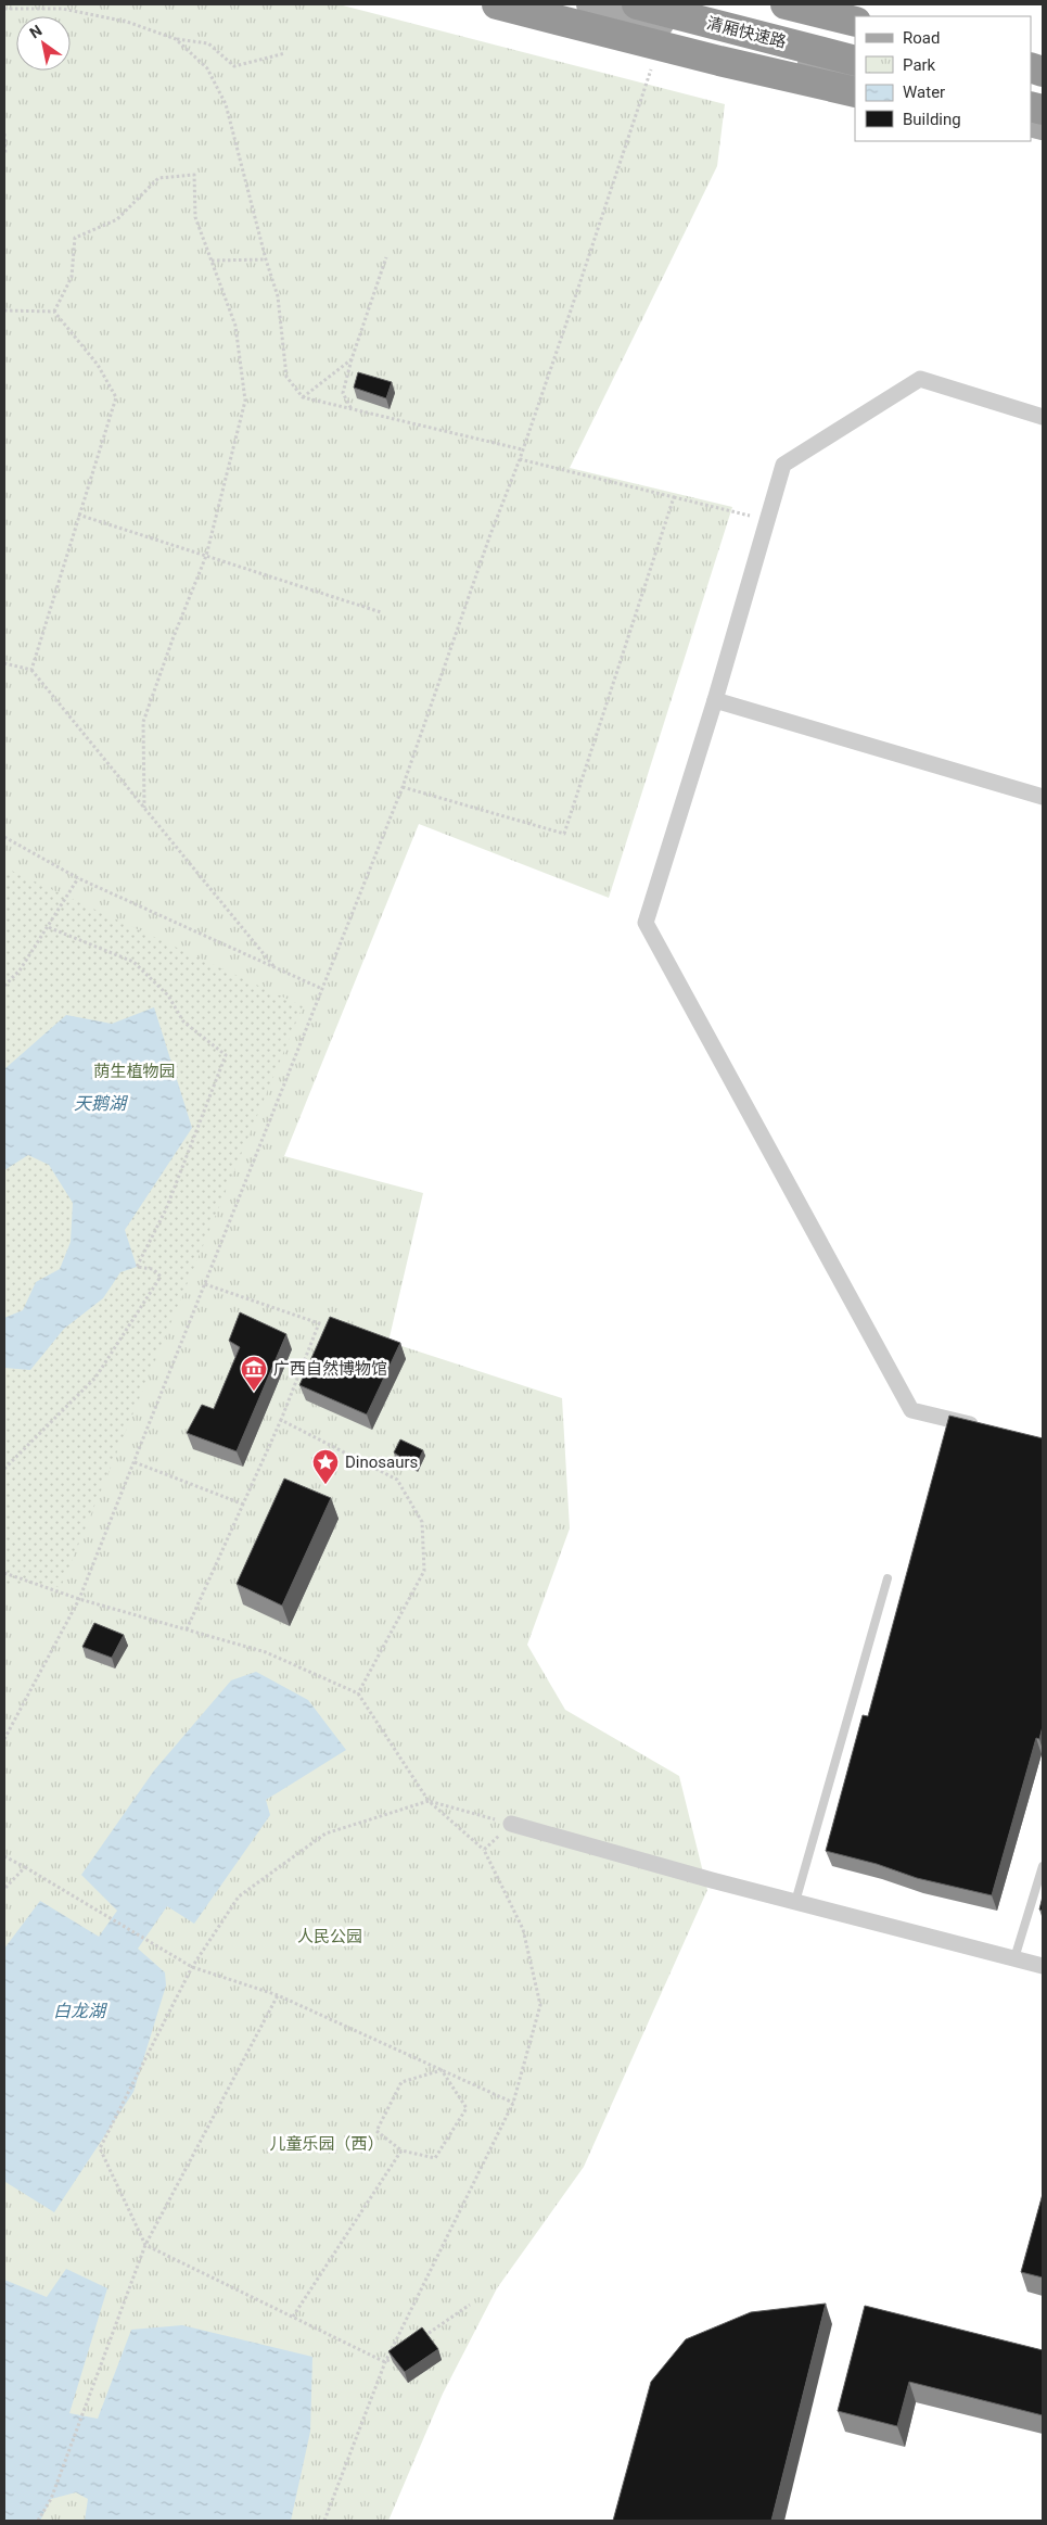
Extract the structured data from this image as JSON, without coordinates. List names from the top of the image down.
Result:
{
  "streets": {
    "highway": ["清厢快速路"]
  },
  "water": ["天鹅湖", "白龙湖"],
  "parks": ["荫生植物园", "人民公园", "儿童乐园（西）"],
  "places": {
    "museum": ["广西自然博物馆"],
    "place": ["Dinosaurs"]
  },
  "legend": [
    "Road",
    "Park",
    "Water",
    "Building"
  ],
  "north": "top left"
}
